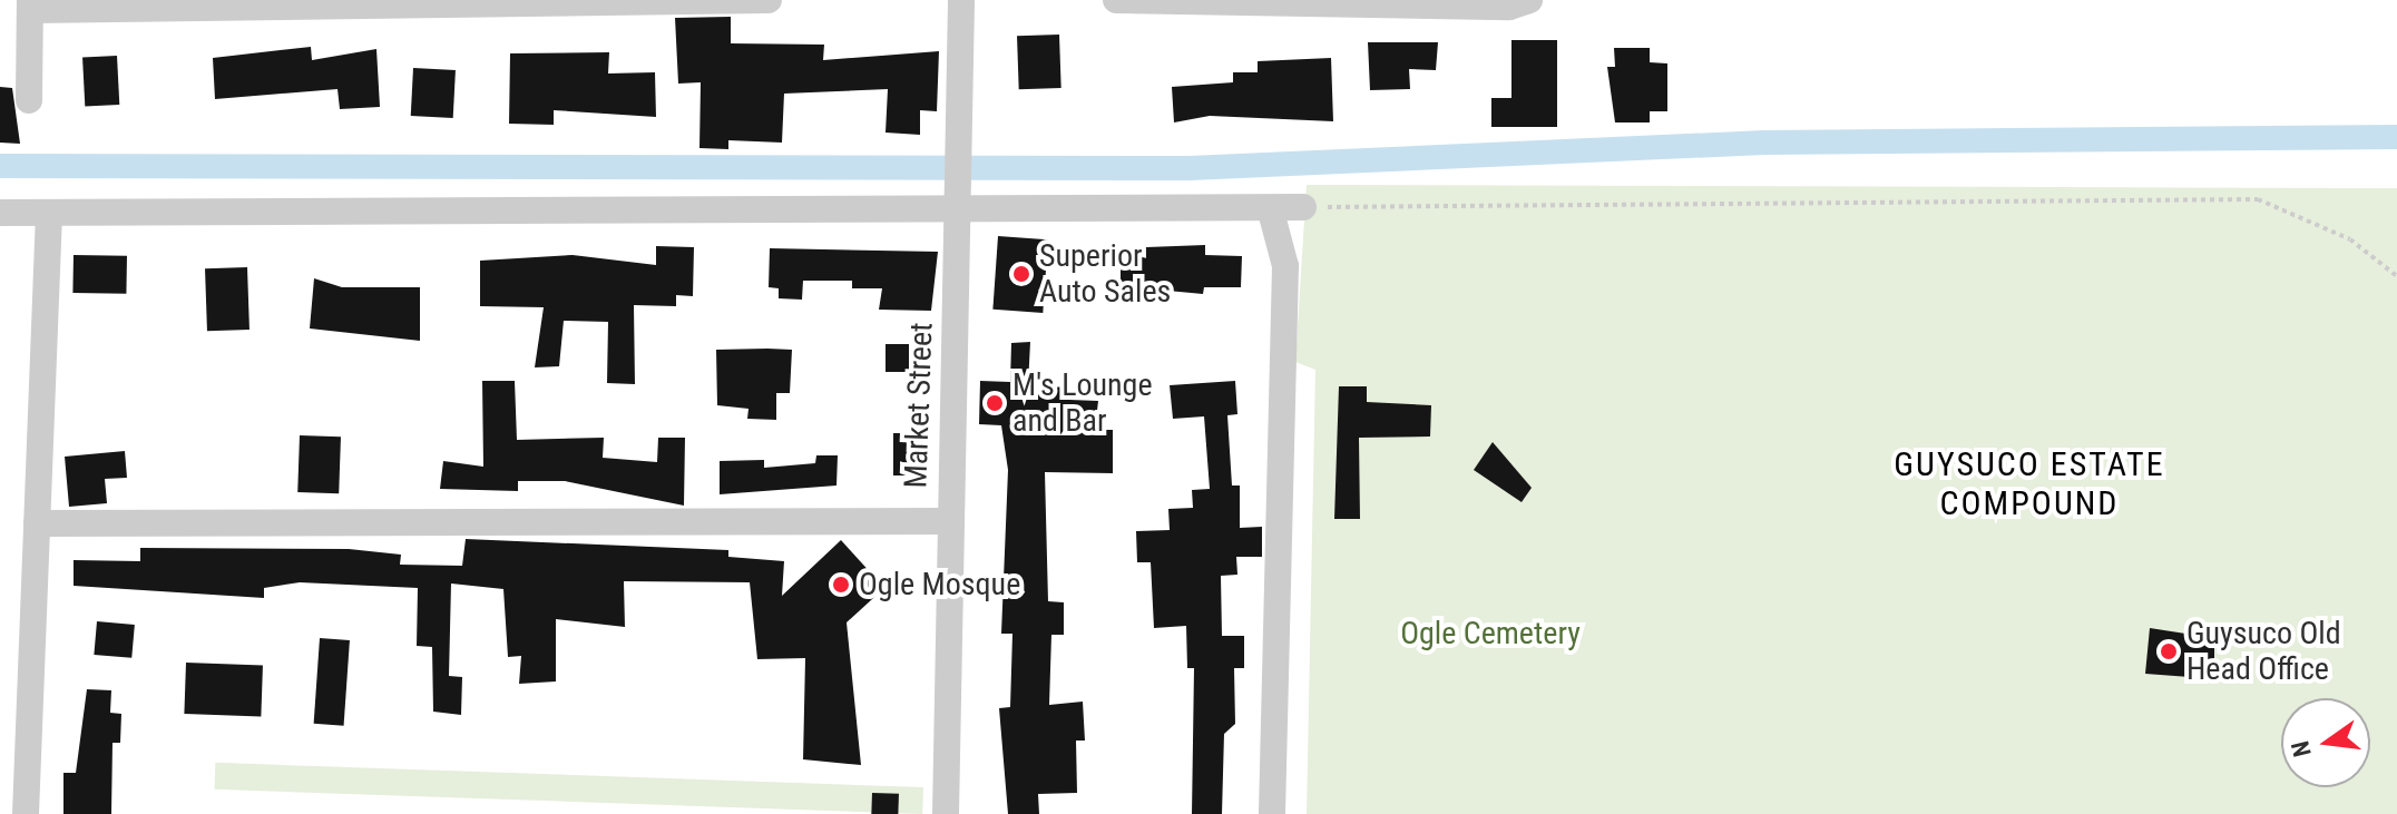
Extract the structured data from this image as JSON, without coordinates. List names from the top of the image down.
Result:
{
  "streets": {
    "street": ["Market Street"]
  },
  "districts": ["GUYSUCO ESTATE COMPOUND"],
  "parks": ["Ogle Cemetery"],
  "places": [
    "Superior Auto Sales",
    "M's Lounge and Bar",
    "Ogle Mosque",
    "Guysuco Old Head Office"
  ],
  "north": "left"
}
